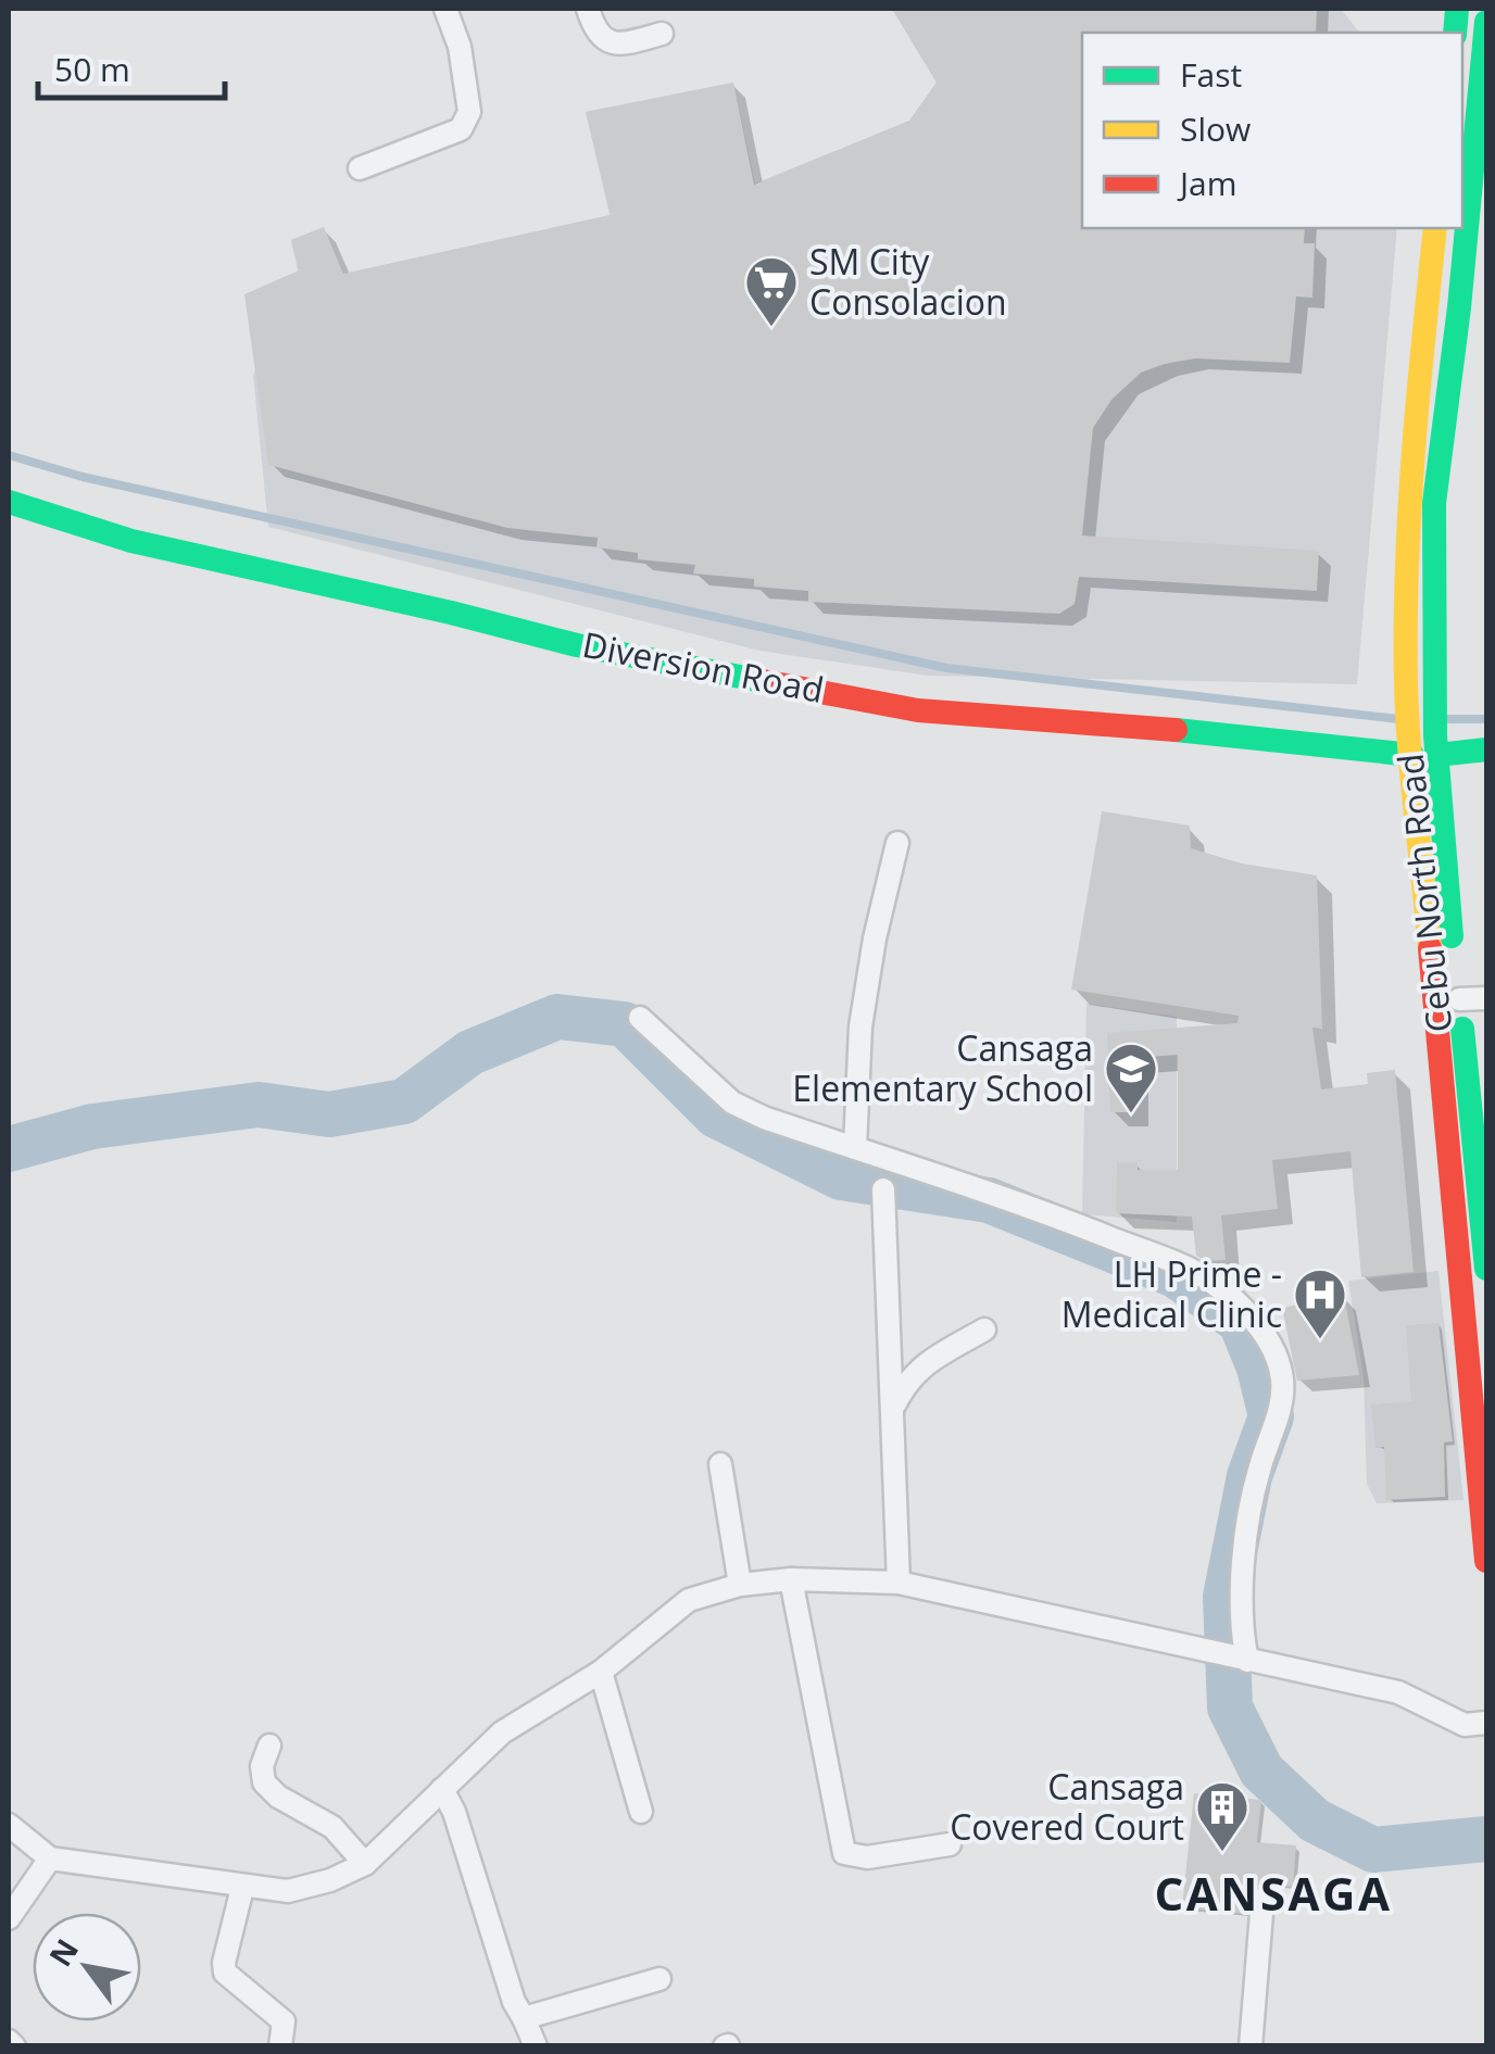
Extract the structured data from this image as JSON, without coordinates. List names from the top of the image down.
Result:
{
  "streets": {
    "main road": ["Diversion Road", "Cebu North Road"]
  },
  "crossings": [
    ["Diversion Road", "Cebu North Road"]
  ],
  "districts": ["CANSAGA"],
  "places": {
    "supermarket": ["SM City Consolacion"],
    "school or university": ["Cansaga Elementary School"],
    "hospital": ["LH Prime - Medical Clinic"],
    "building": ["Cansaga Covered Court"]
  },
  "legend": ["Fast", "Slow", "Jam"],
  "scale_bar": "50 m",
  "north": "top left"
}
